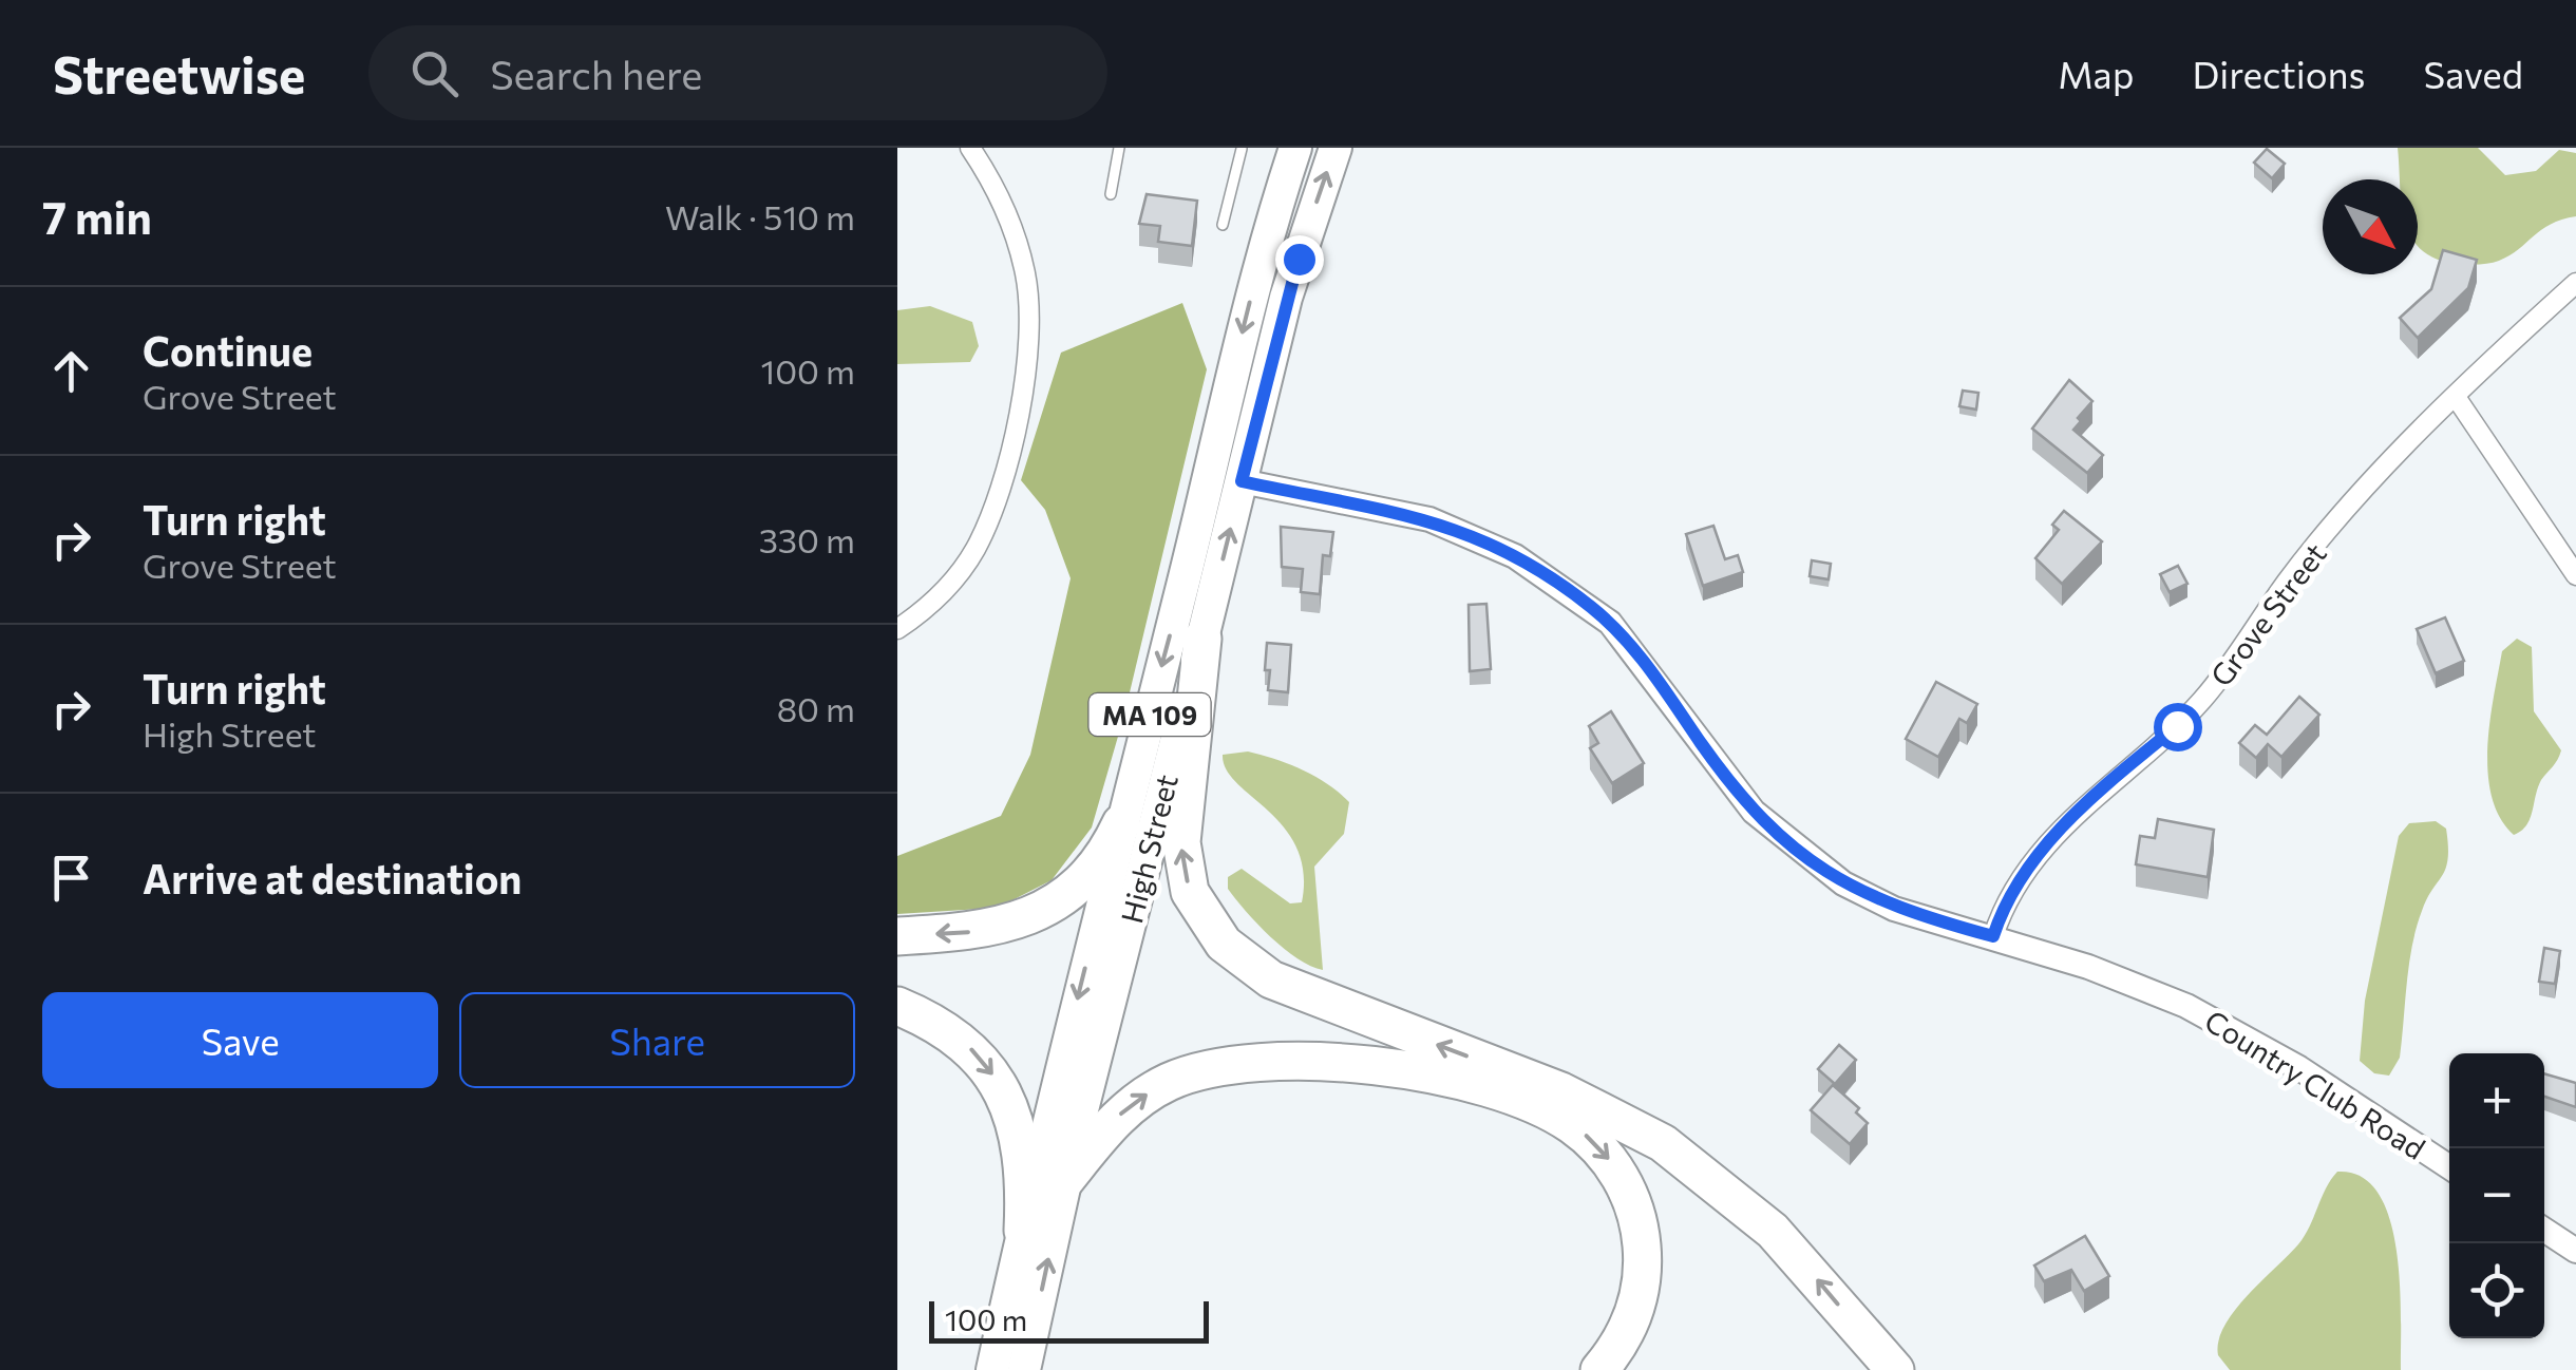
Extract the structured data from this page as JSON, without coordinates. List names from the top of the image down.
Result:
{
  "streets": {
    "main road": ["MA 109", "High Street"],
    "street": ["Grove Street", "Country Club Road"]
  },
  "crossings": [
    ["Grove Street", "Country Club Road"]
  ],
  "scale_bar": "100 m",
  "north": "bottom right",
  "page": {
    "header": "Streetwise",
    "search": "Search here",
    "nav": ["Map", "Directions", "Saved"],
    "heading": ["7 min", "Walk · 510 m"],
    "list": [
      ["Continue", "Grove Street", "100 m"],
      ["Turn right", "Grove Street", "330 m"],
      ["Turn right", "High Street", "80 m"],
      "Arrive at destination"
    ],
    "buttons": ["Save", "Share"],
    "map_buttons": ["+", "−"],
    "scale": "100 m"
  }
}
